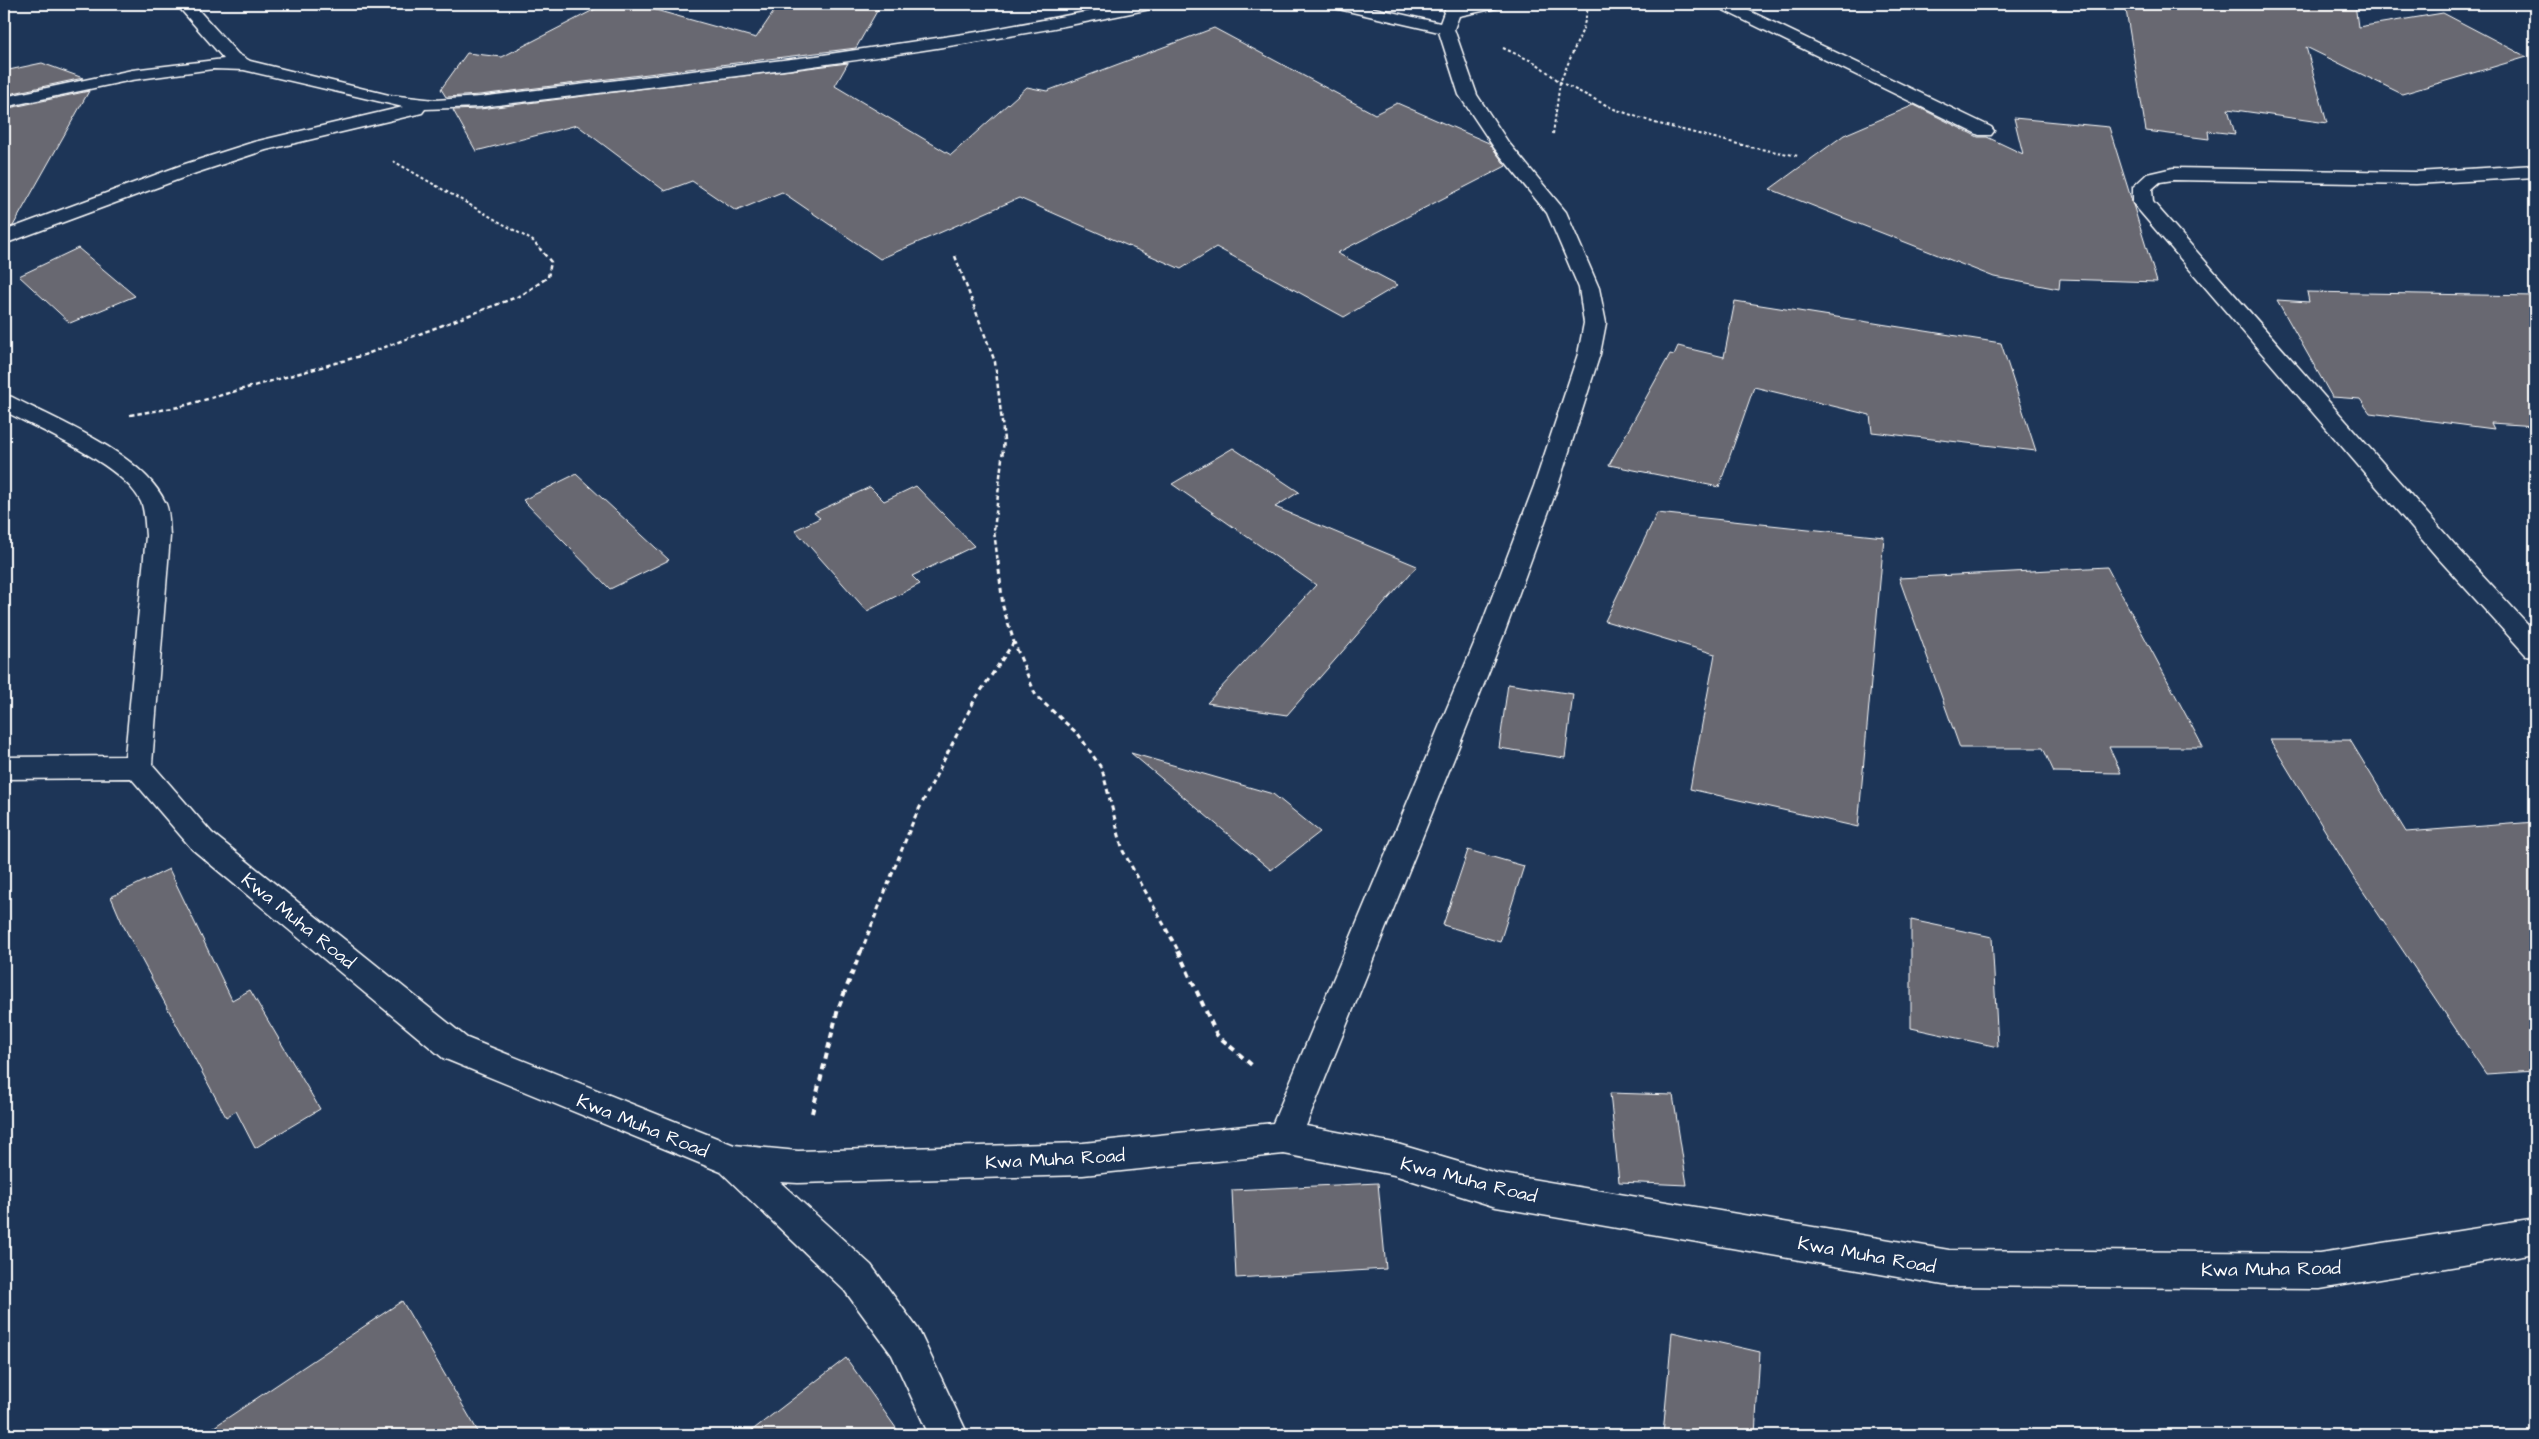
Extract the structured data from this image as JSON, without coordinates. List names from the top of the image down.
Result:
{
  "streets": {
    "street": ["Kwa Muha Road"]
  }
}
